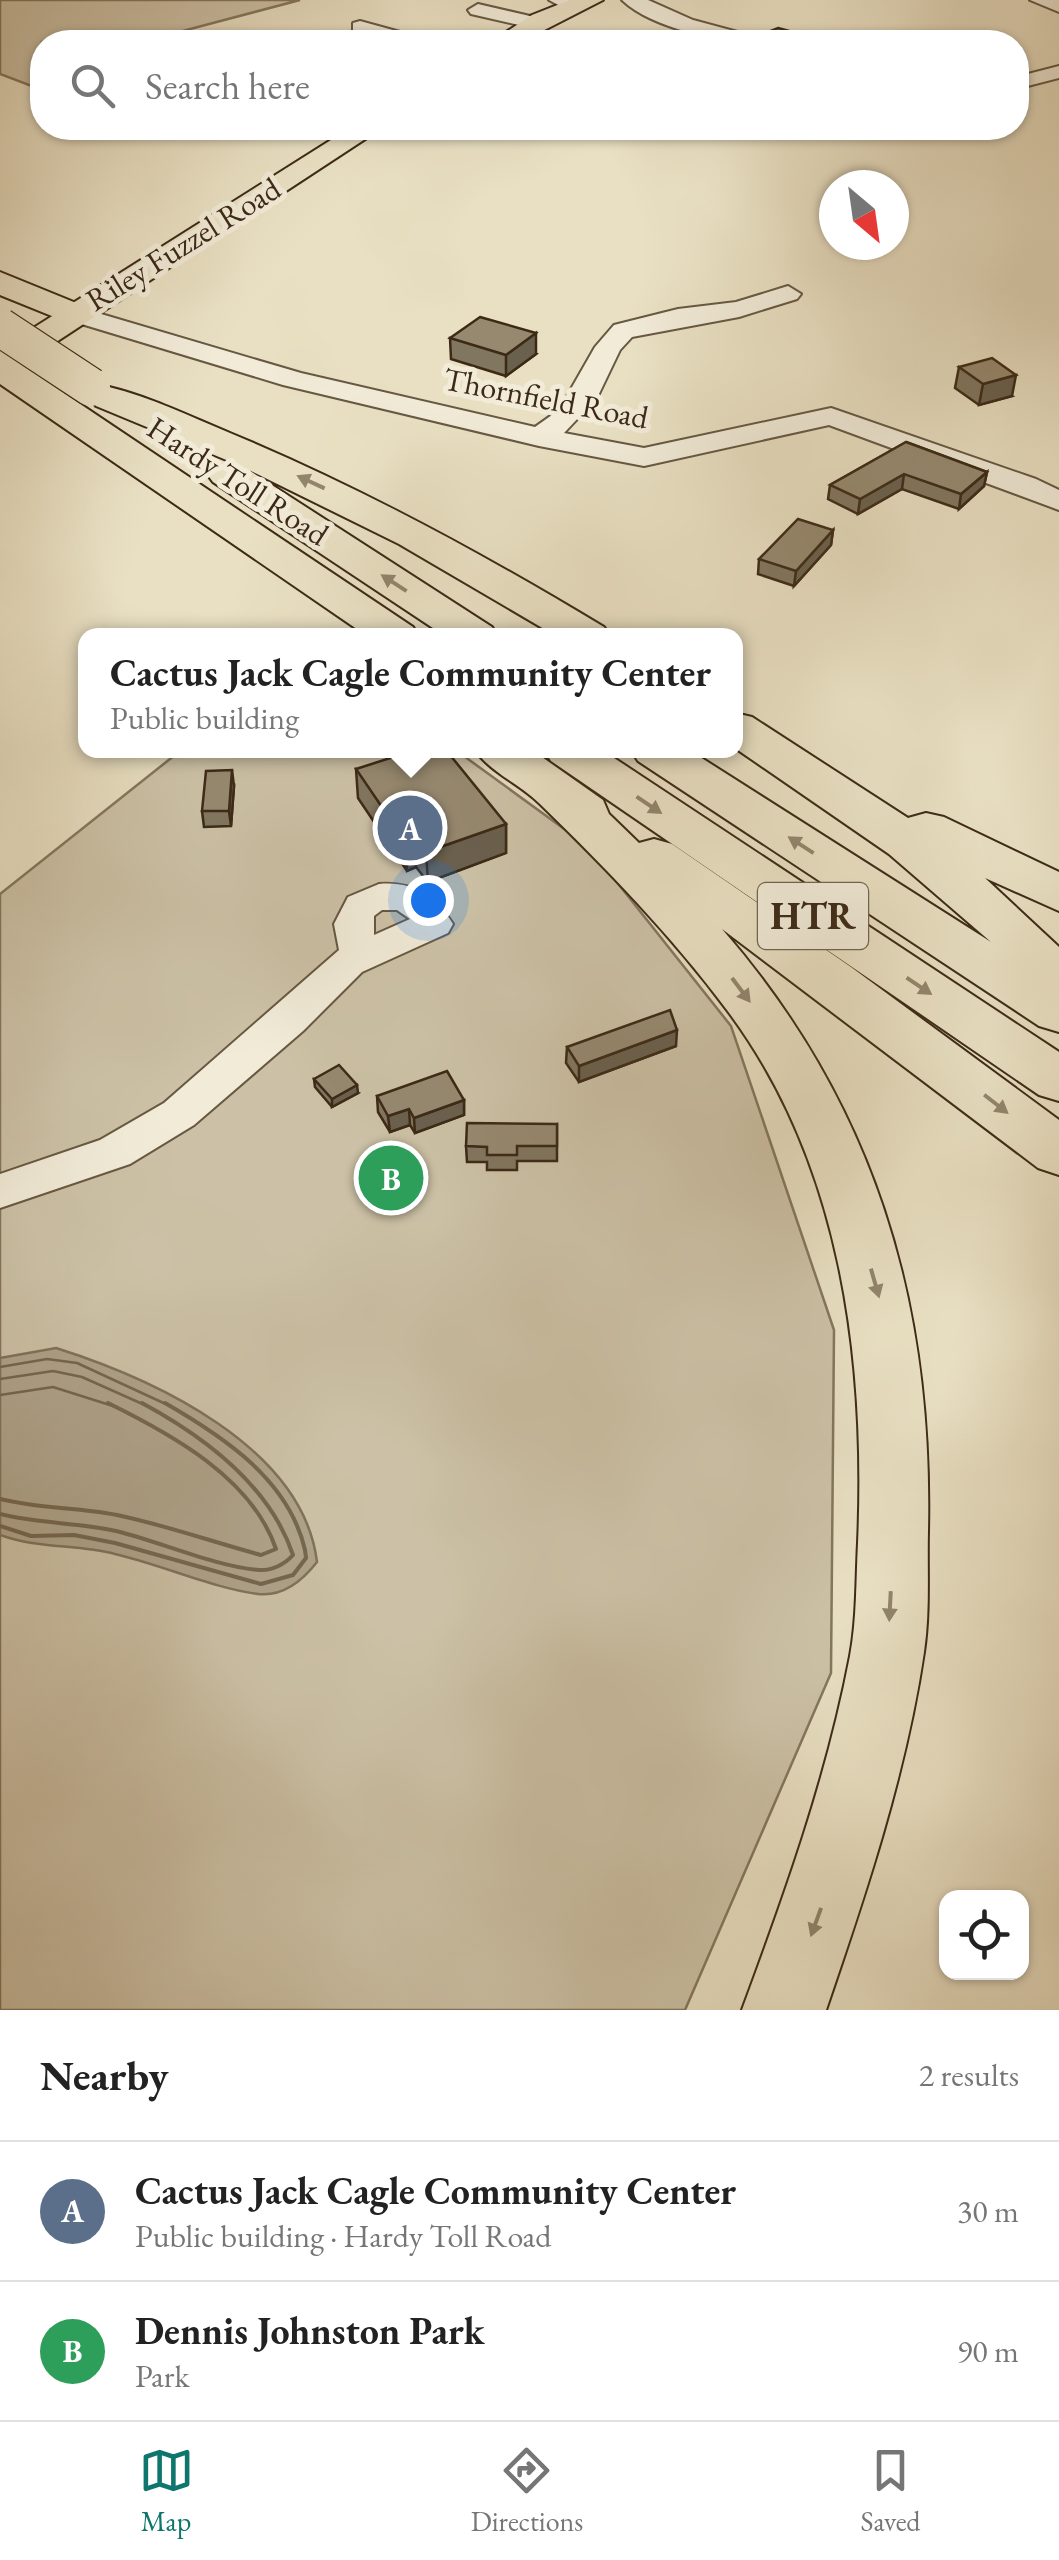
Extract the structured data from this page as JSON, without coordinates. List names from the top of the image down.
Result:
{
  "streets": {
    "highway": ["Hardy Toll Road", "HTR"],
    "main road": ["Riley Fuzzel Road"],
    "street": ["Thornfield Road"]
  },
  "crossings": [
    ["Riley Fuzzel Road", "Thornfield Road"],
    ["Riley Fuzzel Road", "Hardy Toll Road"]
  ],
  "north": "bottom right",
  "page": {
    "search": "Search here",
    "popup": ["Cactus Jack Cagle Community Center", "Public building"],
    "pins": ["A", "B"],
    "heading": ["Nearby", "2 results"],
    "list": [
      {
        "mark": "A",
        "name": "Cactus Jack Cagle Community Center",
        "note": "Public building · Hardy Toll Road",
        "value": "30 m"
      },
      {
        "mark": "B",
        "name": "Dennis Johnston Park",
        "note": "Park",
        "value": "90 m"
      }
    ],
    "nav": ["Map", "Directions", "Saved"]
  }
}
